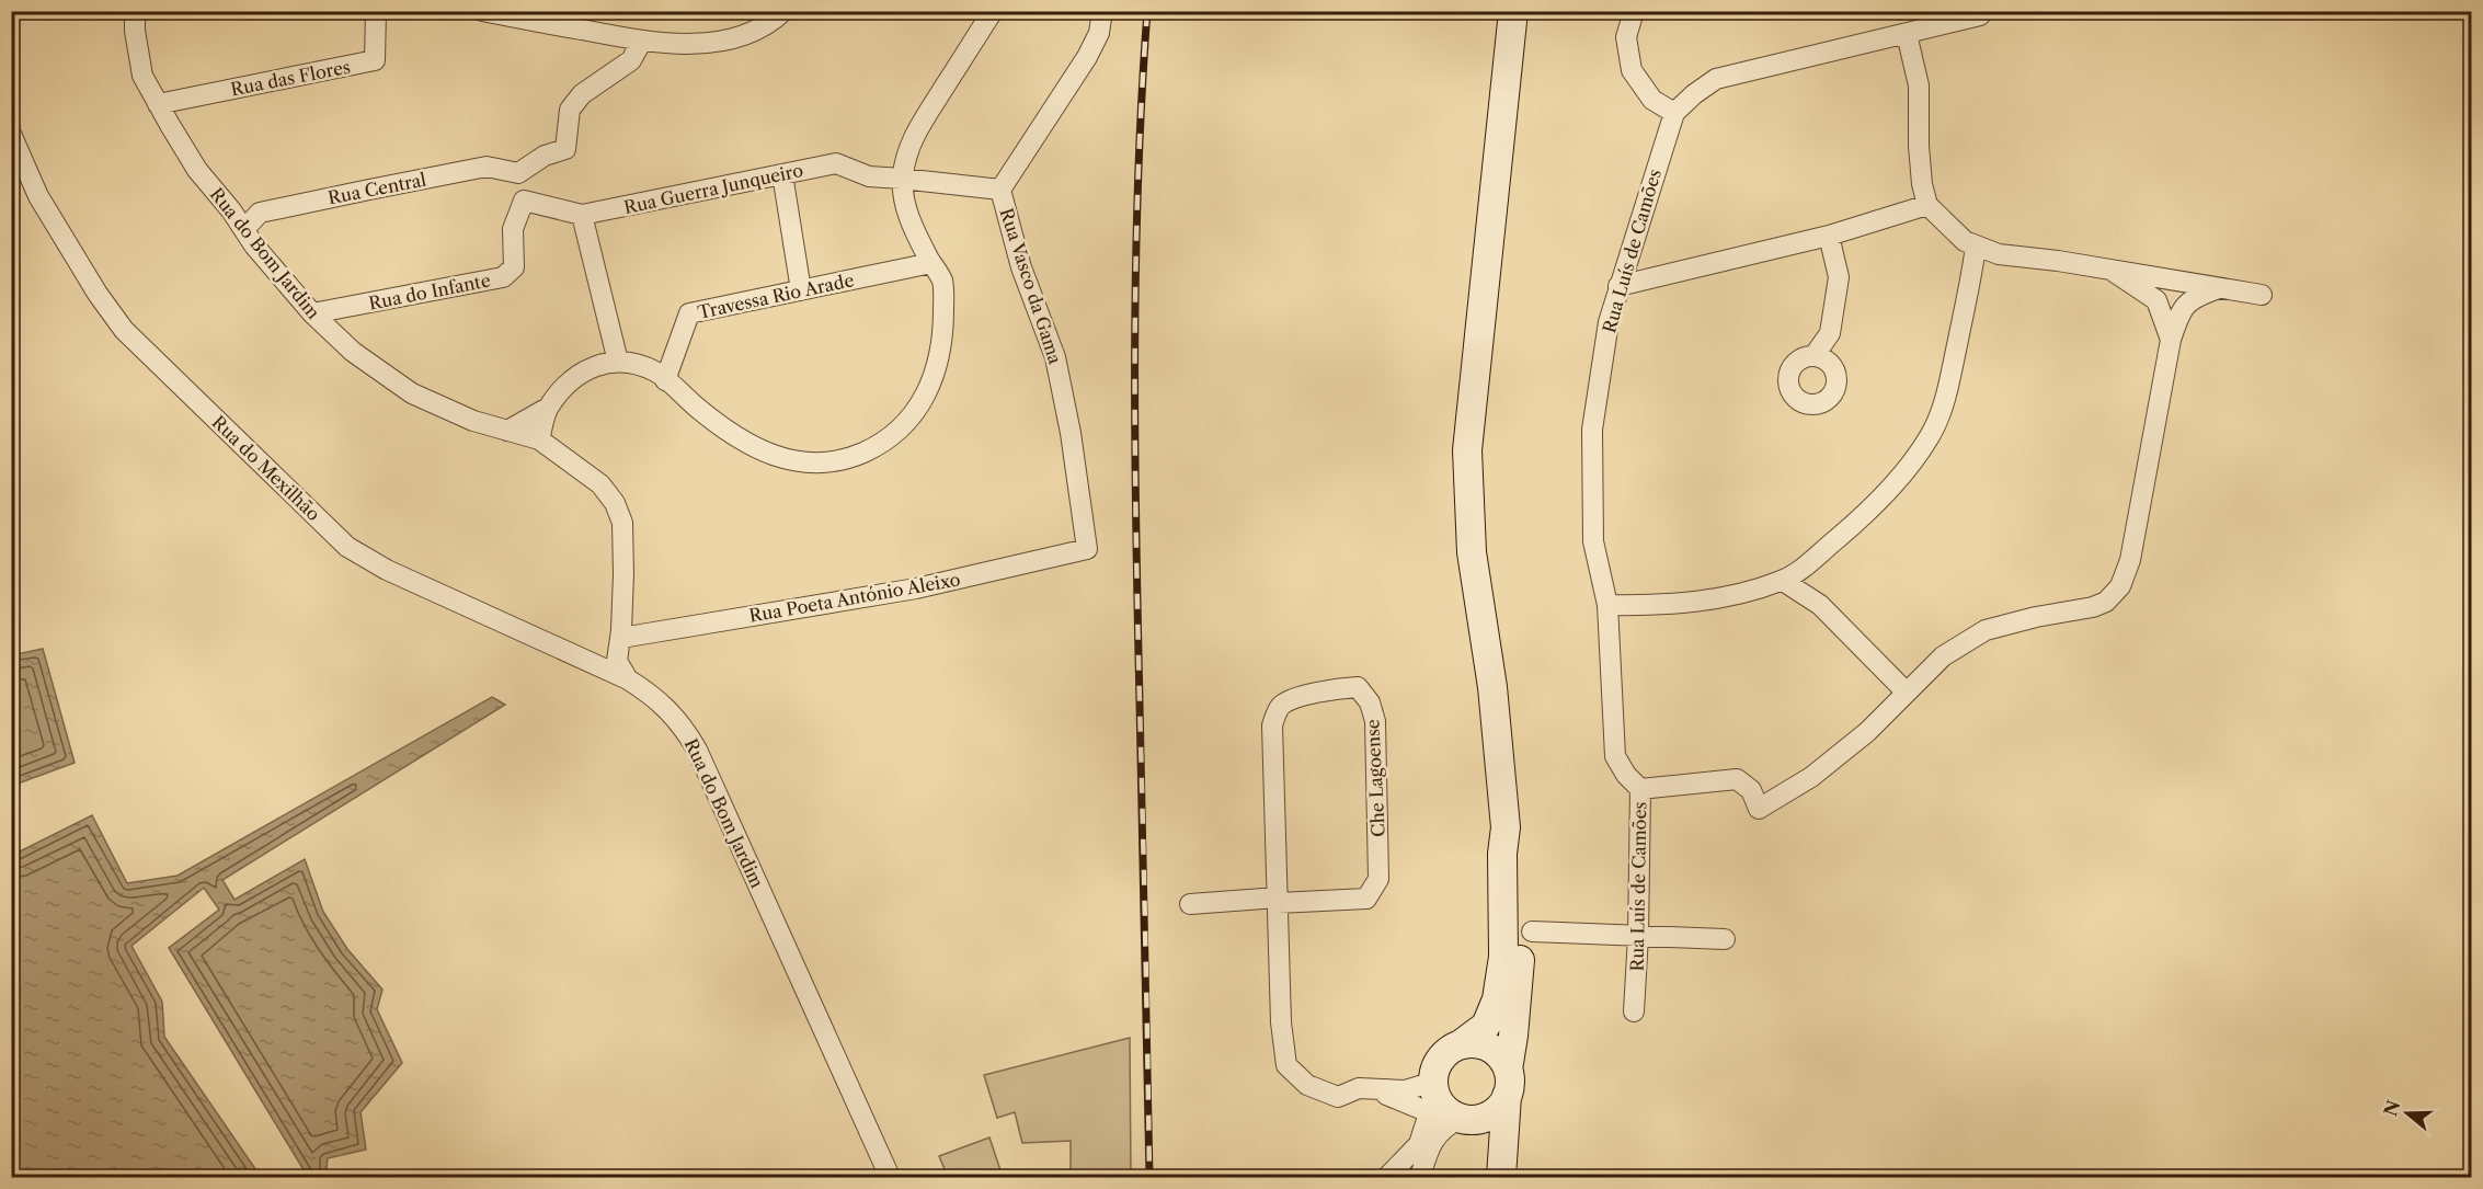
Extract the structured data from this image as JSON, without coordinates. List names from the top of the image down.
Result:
{
  "streets": {
    "street": [
      "Rua das Flores",
      "Rua Central",
      "Rua Guerra Junqueiro",
      "Rua Luís de Camões",
      "Rua do Bom Jardim",
      "Rua Vasco da Gama",
      "Rua do Infante",
      "Travessa Rio Arade",
      "Rua do Mexilhão",
      "Rua Poeta António Aleixo",
      "Che Lagoense"
    ]
  },
  "crossings": [
    ["Rua das Flores", "Rua do Bom Jardim"],
    ["Rua Central", "Rua do Bom Jardim"],
    ["Rua Guerra Junqueiro", "Rua Vasco da Gama"],
    ["Rua Guerra Junqueiro", "Rua do Infante"],
    ["Rua do Bom Jardim", "Rua do Infante"],
    ["Rua do Bom Jardim", "Rua do Mexilhão"],
    ["Rua do Bom Jardim", "Rua Poeta António Aleixo"],
    ["Rua Vasco da Gama", "Rua Poeta António Aleixo"]
  ],
  "north": "left"
}
